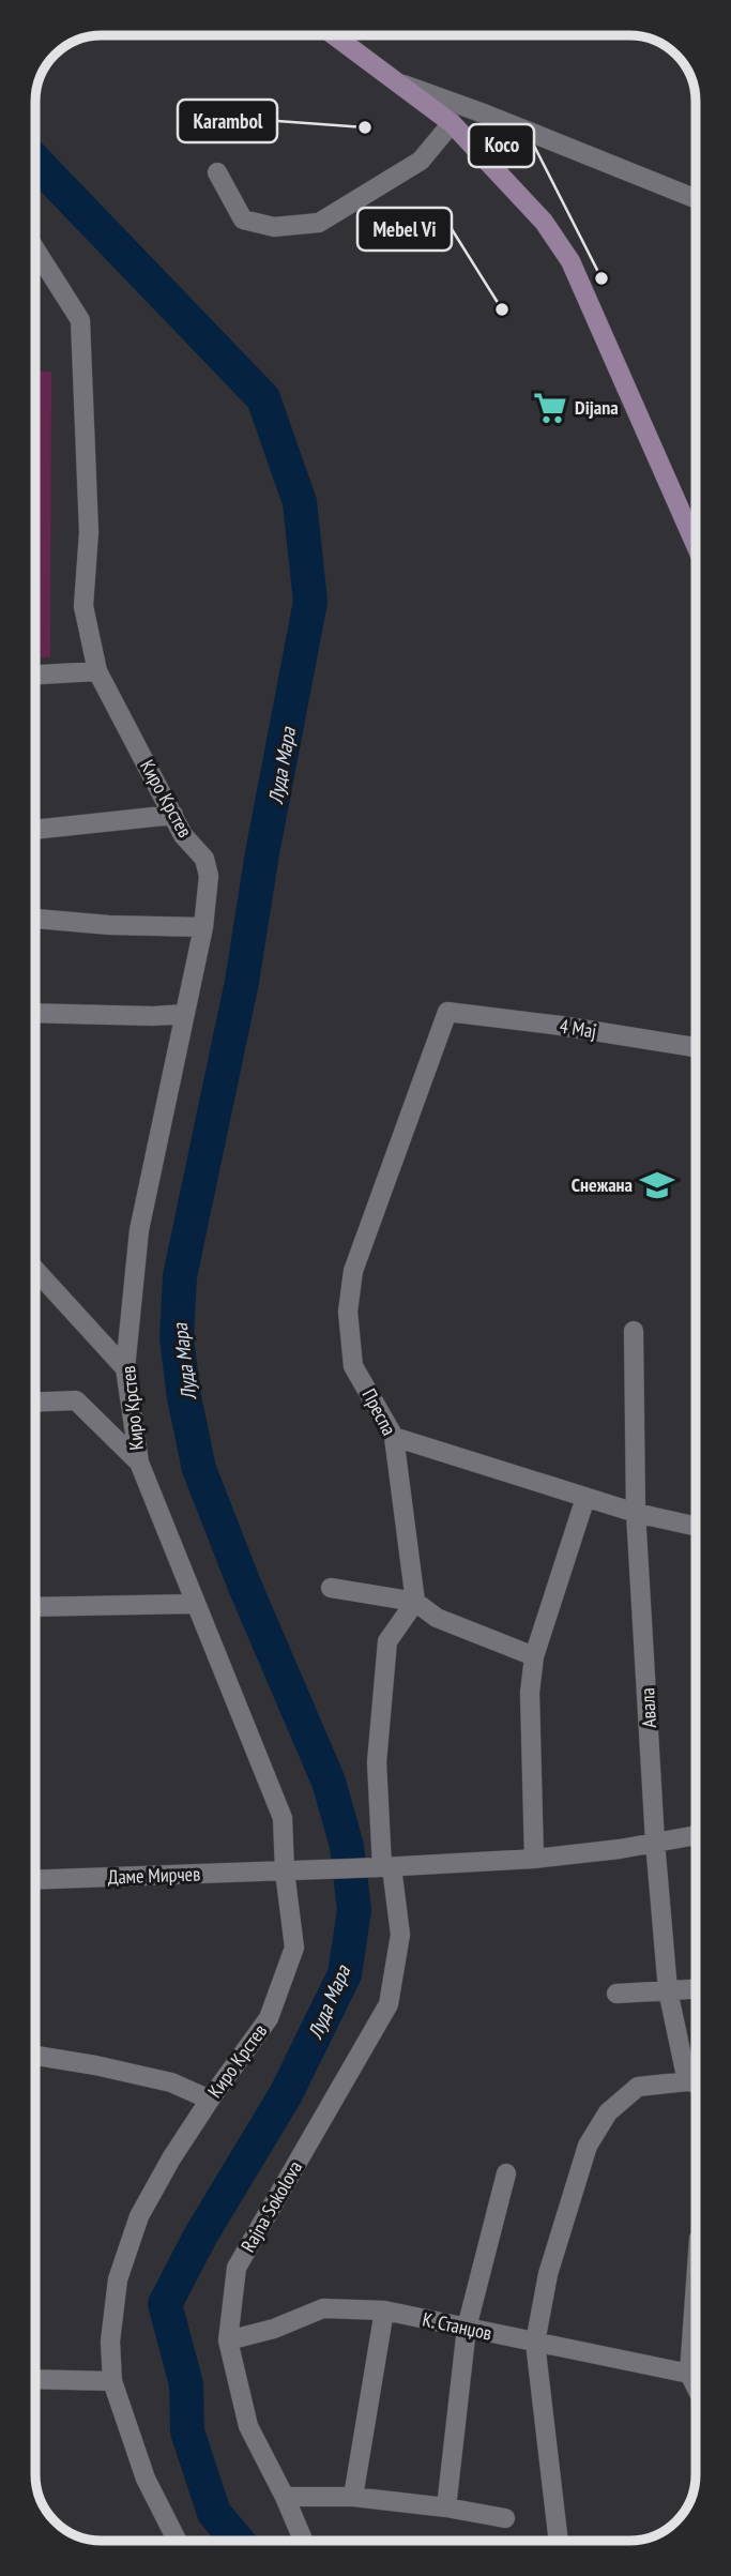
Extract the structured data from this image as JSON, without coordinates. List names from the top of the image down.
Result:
{
  "streets": {
    "street": [
      "Киро Крстев",
      "4 Мај",
      "Преспа",
      "Авала",
      "Даме Мирчев",
      "Rajna Sokolova",
      "К. Станџов"
    ]
  },
  "crossings": [
    ["Киро Крстев", "Даме Мирчев"],
    ["4 Мај", "Преспа"],
    ["Авала", "Даме Мирчев"],
    ["Даме Мирчев", "Rajna Sokolova"],
    ["Rajna Sokolova", "К. Станџов"]
  ],
  "water": ["Луда Мара"],
  "places": {
    "other": ["Karambol", "Koco", "Mebel Vi"],
    "supermarket": ["Dijana"],
    "school or university": ["Снежана"]
  }
}
